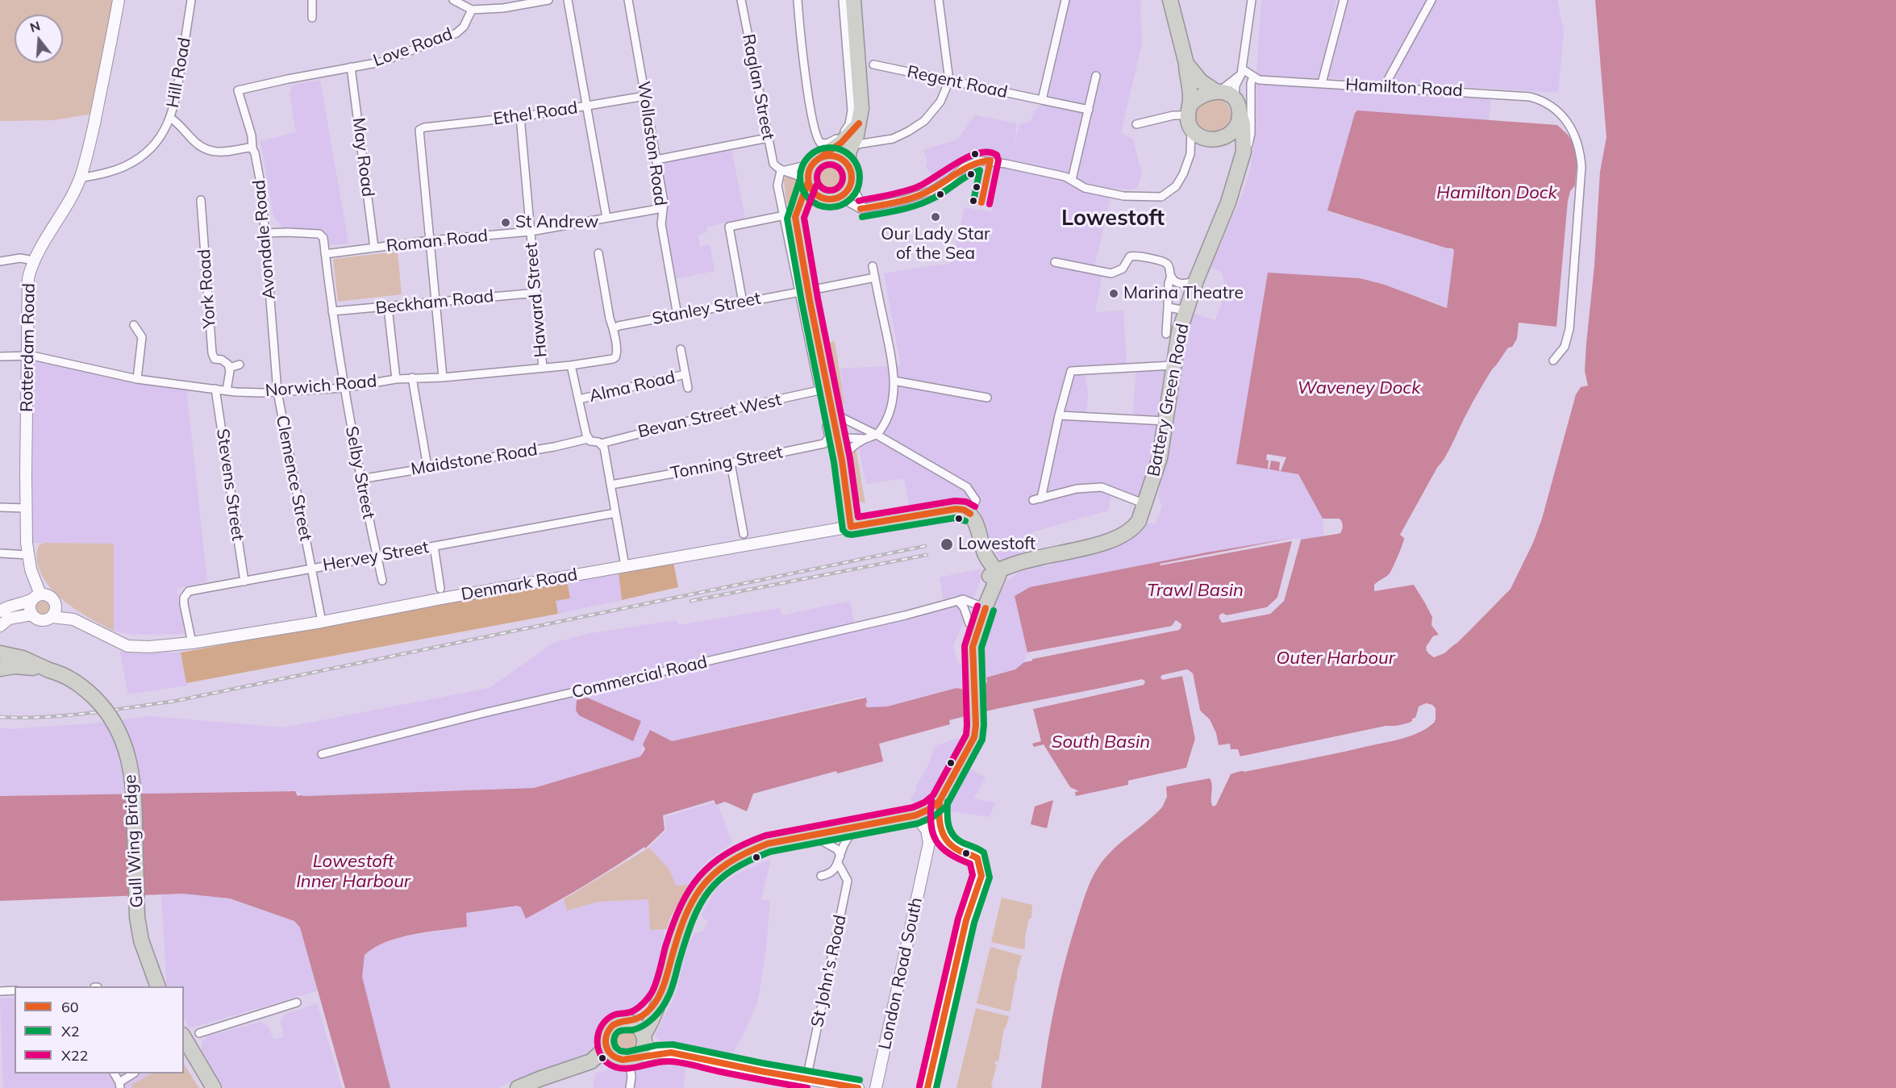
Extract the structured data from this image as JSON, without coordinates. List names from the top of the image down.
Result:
{
  "streets": {
    "highway": ["Battery Green Road", "Denmark Road", "Gull Wing Bridge"],
    "street": [
      "Love Road",
      "Hill Road",
      "Regent Road",
      "Raglan Street",
      "Hamilton Road",
      "Ethel Road",
      "Wollaston Road",
      "May Road",
      "Avondale Road",
      "Roman Road",
      "York Road",
      "Haward Street",
      "Beckham Road",
      "Stanley Street",
      "Rotterdam Road",
      "Norwich Road",
      "Alma Road",
      "Bevan Street West",
      "Maidstone Road",
      "Tonning Street",
      "Selby Street",
      "Clemence Street",
      "Stevens Street",
      "Hervey Street",
      "Commercial Road",
      "St John's Road",
      "London Road South"
    ]
  },
  "crossings": [
    ["Love Road", "May Road"],
    ["Love Road", "Avondale Road"],
    ["Hill Road", "Rotterdam Road"],
    ["Raglan Street", "Stanley Street"],
    ["Raglan Street", "Bevan Street West"],
    ["Hamilton Road", "Battery Green Road"],
    ["Ethel Road", "Wollaston Road"],
    ["Ethel Road", "Roman Road"],
    ["Ethel Road", "Haward Street"],
    ["Wollaston Road", "Roman Road"],
    ["Wollaston Road", "Stanley Street"],
    ["May Road", "Roman Road"],
    ["Avondale Road", "Norwich Road"],
    ["Avondale Road", "Selby Street"],
    ["Avondale Road", "Clemence Street"],
    ["Roman Road", "Haward Street"],
    ["Roman Road", "Selby Street"],
    ["Haward Street", "Beckham Road"],
    ["Haward Street", "Norwich Road"],
    ["Beckham Road", "Selby Street"],
    ["Stanley Street", "Norwich Road"],
    ["Rotterdam Road", "Norwich Road"],
    ["Rotterdam Road", "Denmark Road"],
    ["Norwich Road", "Selby Street"],
    ["Norwich Road", "Clemence Street"],
    ["Norwich Road", "Stevens Street"],
    ["Maidstone Road", "Selby Street"],
    ["Selby Street", "Hervey Street"],
    ["Clemence Street", "Hervey Street"],
    ["Clemence Street", "Denmark Road"],
    ["Stevens Street", "Hervey Street"],
    ["Hervey Street", "Denmark Road"]
  ],
  "districts": ["Lowestoft"],
  "water": [
    "Hamilton Dock",
    "Waveney Dock",
    "Trawl Basin",
    "Outer Harbour",
    "South Basin",
    "Lowestoft Inner Harbour"
  ],
  "places": [
    "Our Lady Star of the Sea",
    "St Andrew",
    "Marina Theatre",
    "Lowestoft"
  ],
  "lines": ["transit line 60", "transit line X2", "transit line X22"],
  "legend": ["60", "X2", "X22"],
  "north": "top"
}
